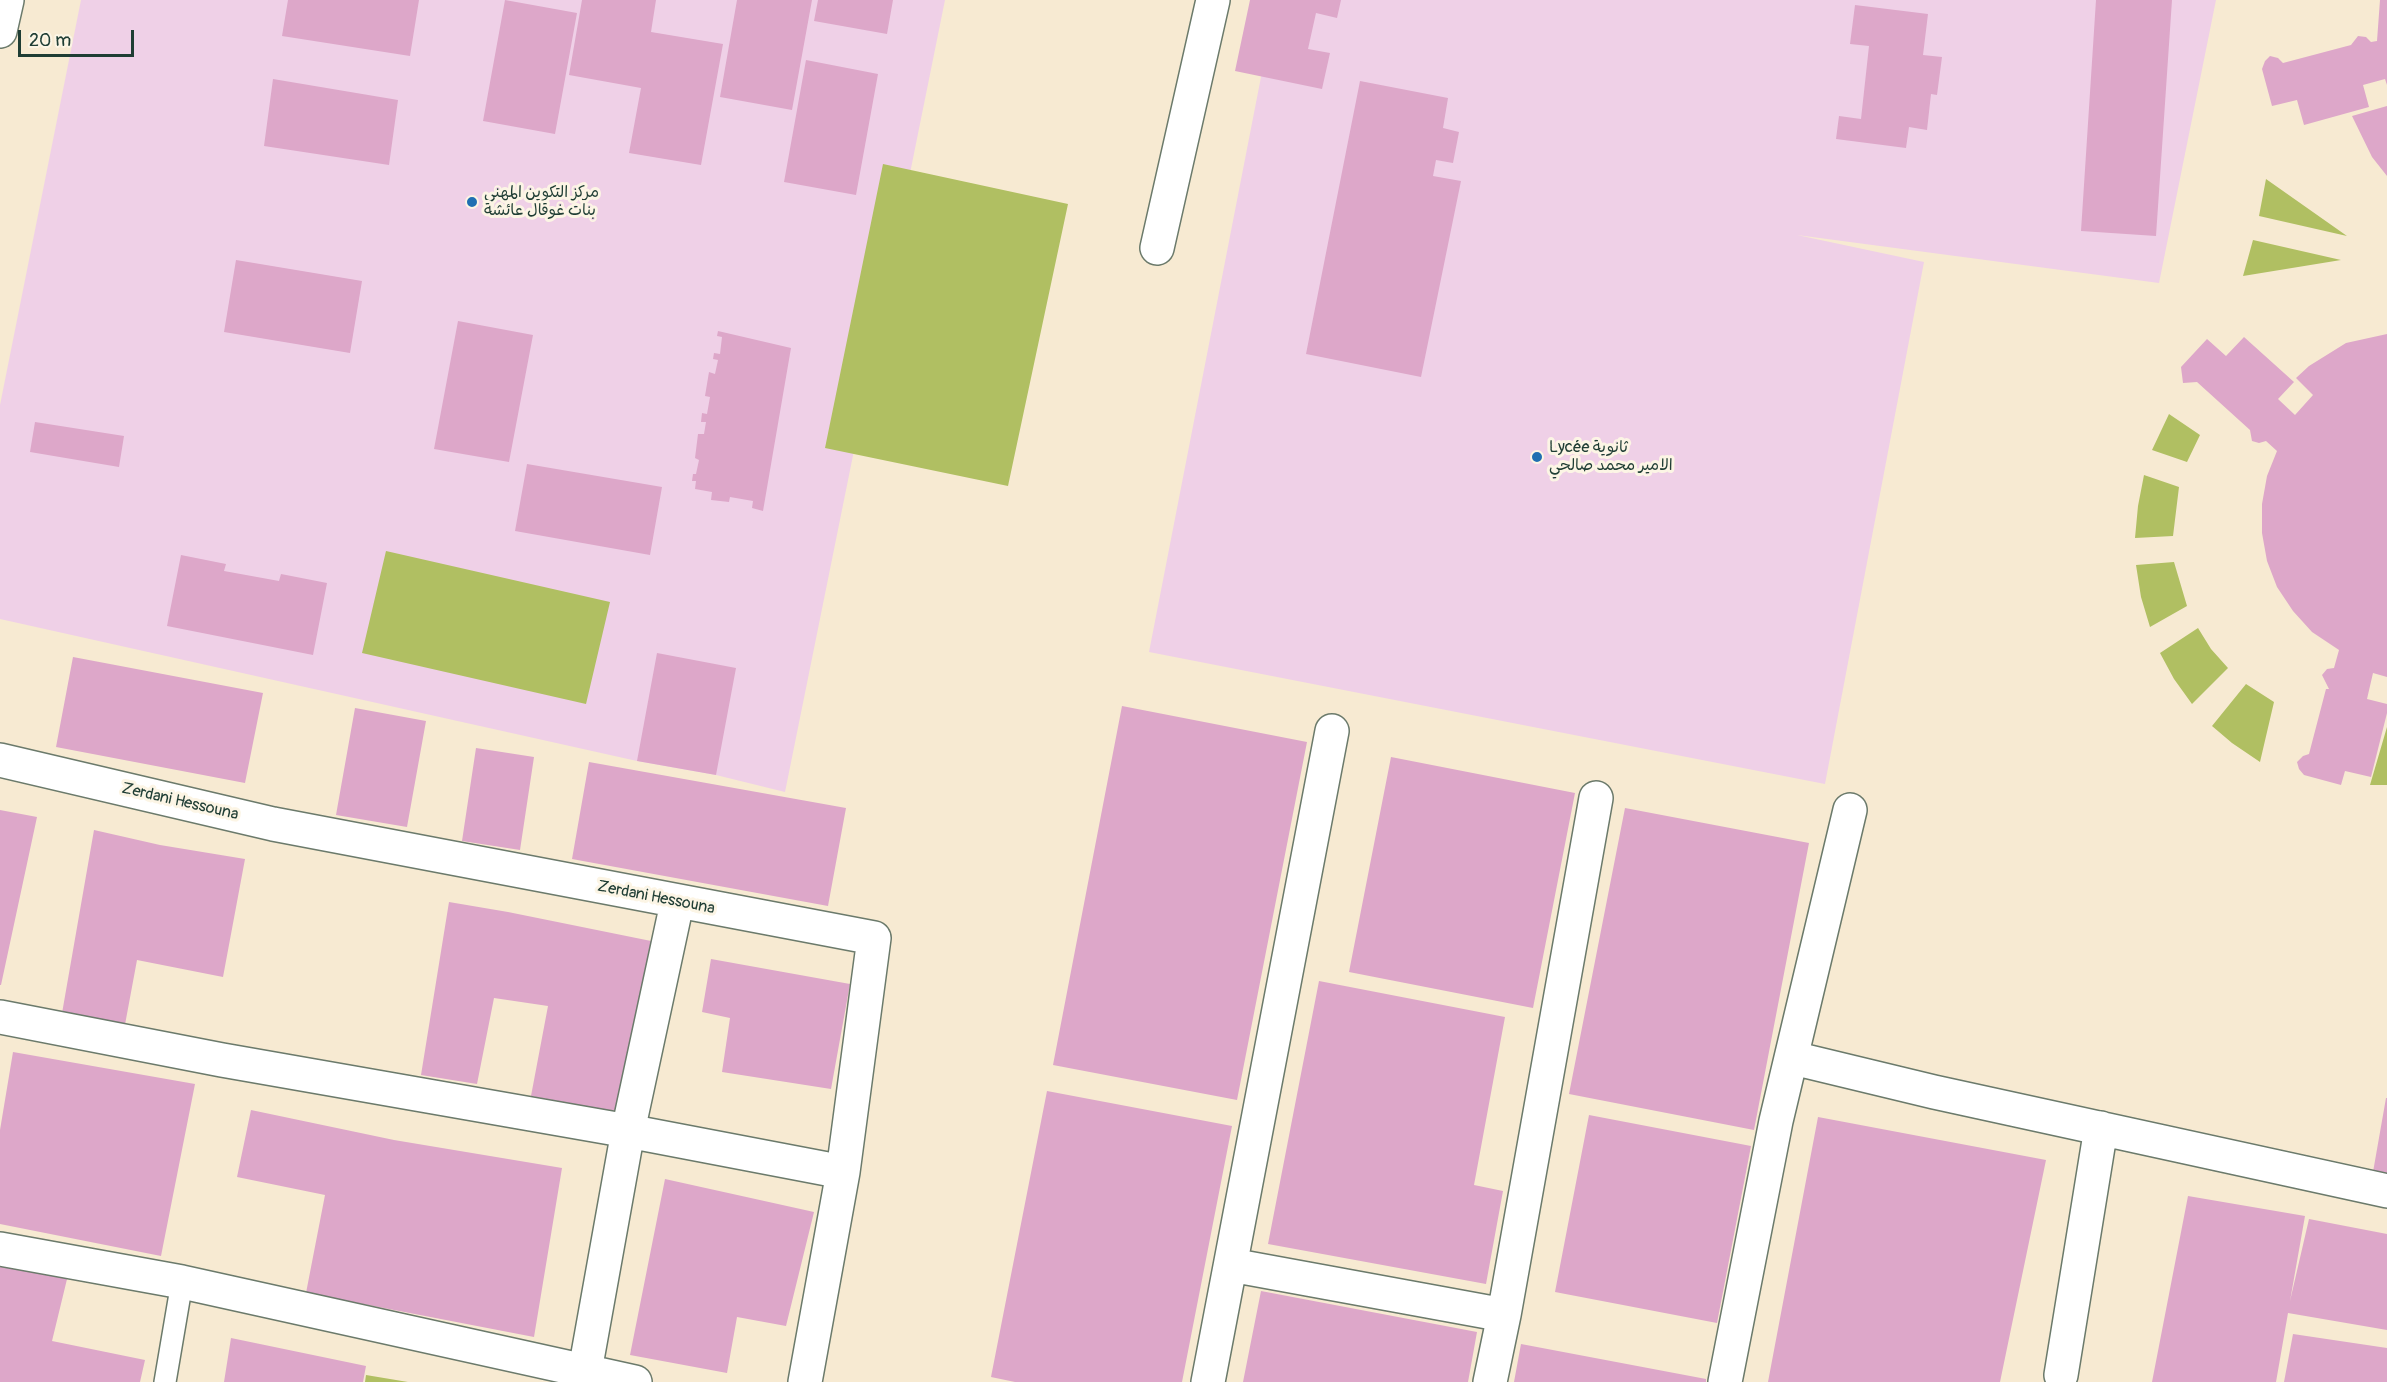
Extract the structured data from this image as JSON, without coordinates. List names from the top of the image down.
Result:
{
  "streets": {
    "street": ["Zerdani Hessouna"]
  },
  "places": ["مركز التكوين المهني بنات غوقال عائشة", "Lycée ثانوية الامير محمد صالحي"],
  "scale_bar": "20 m"
}
